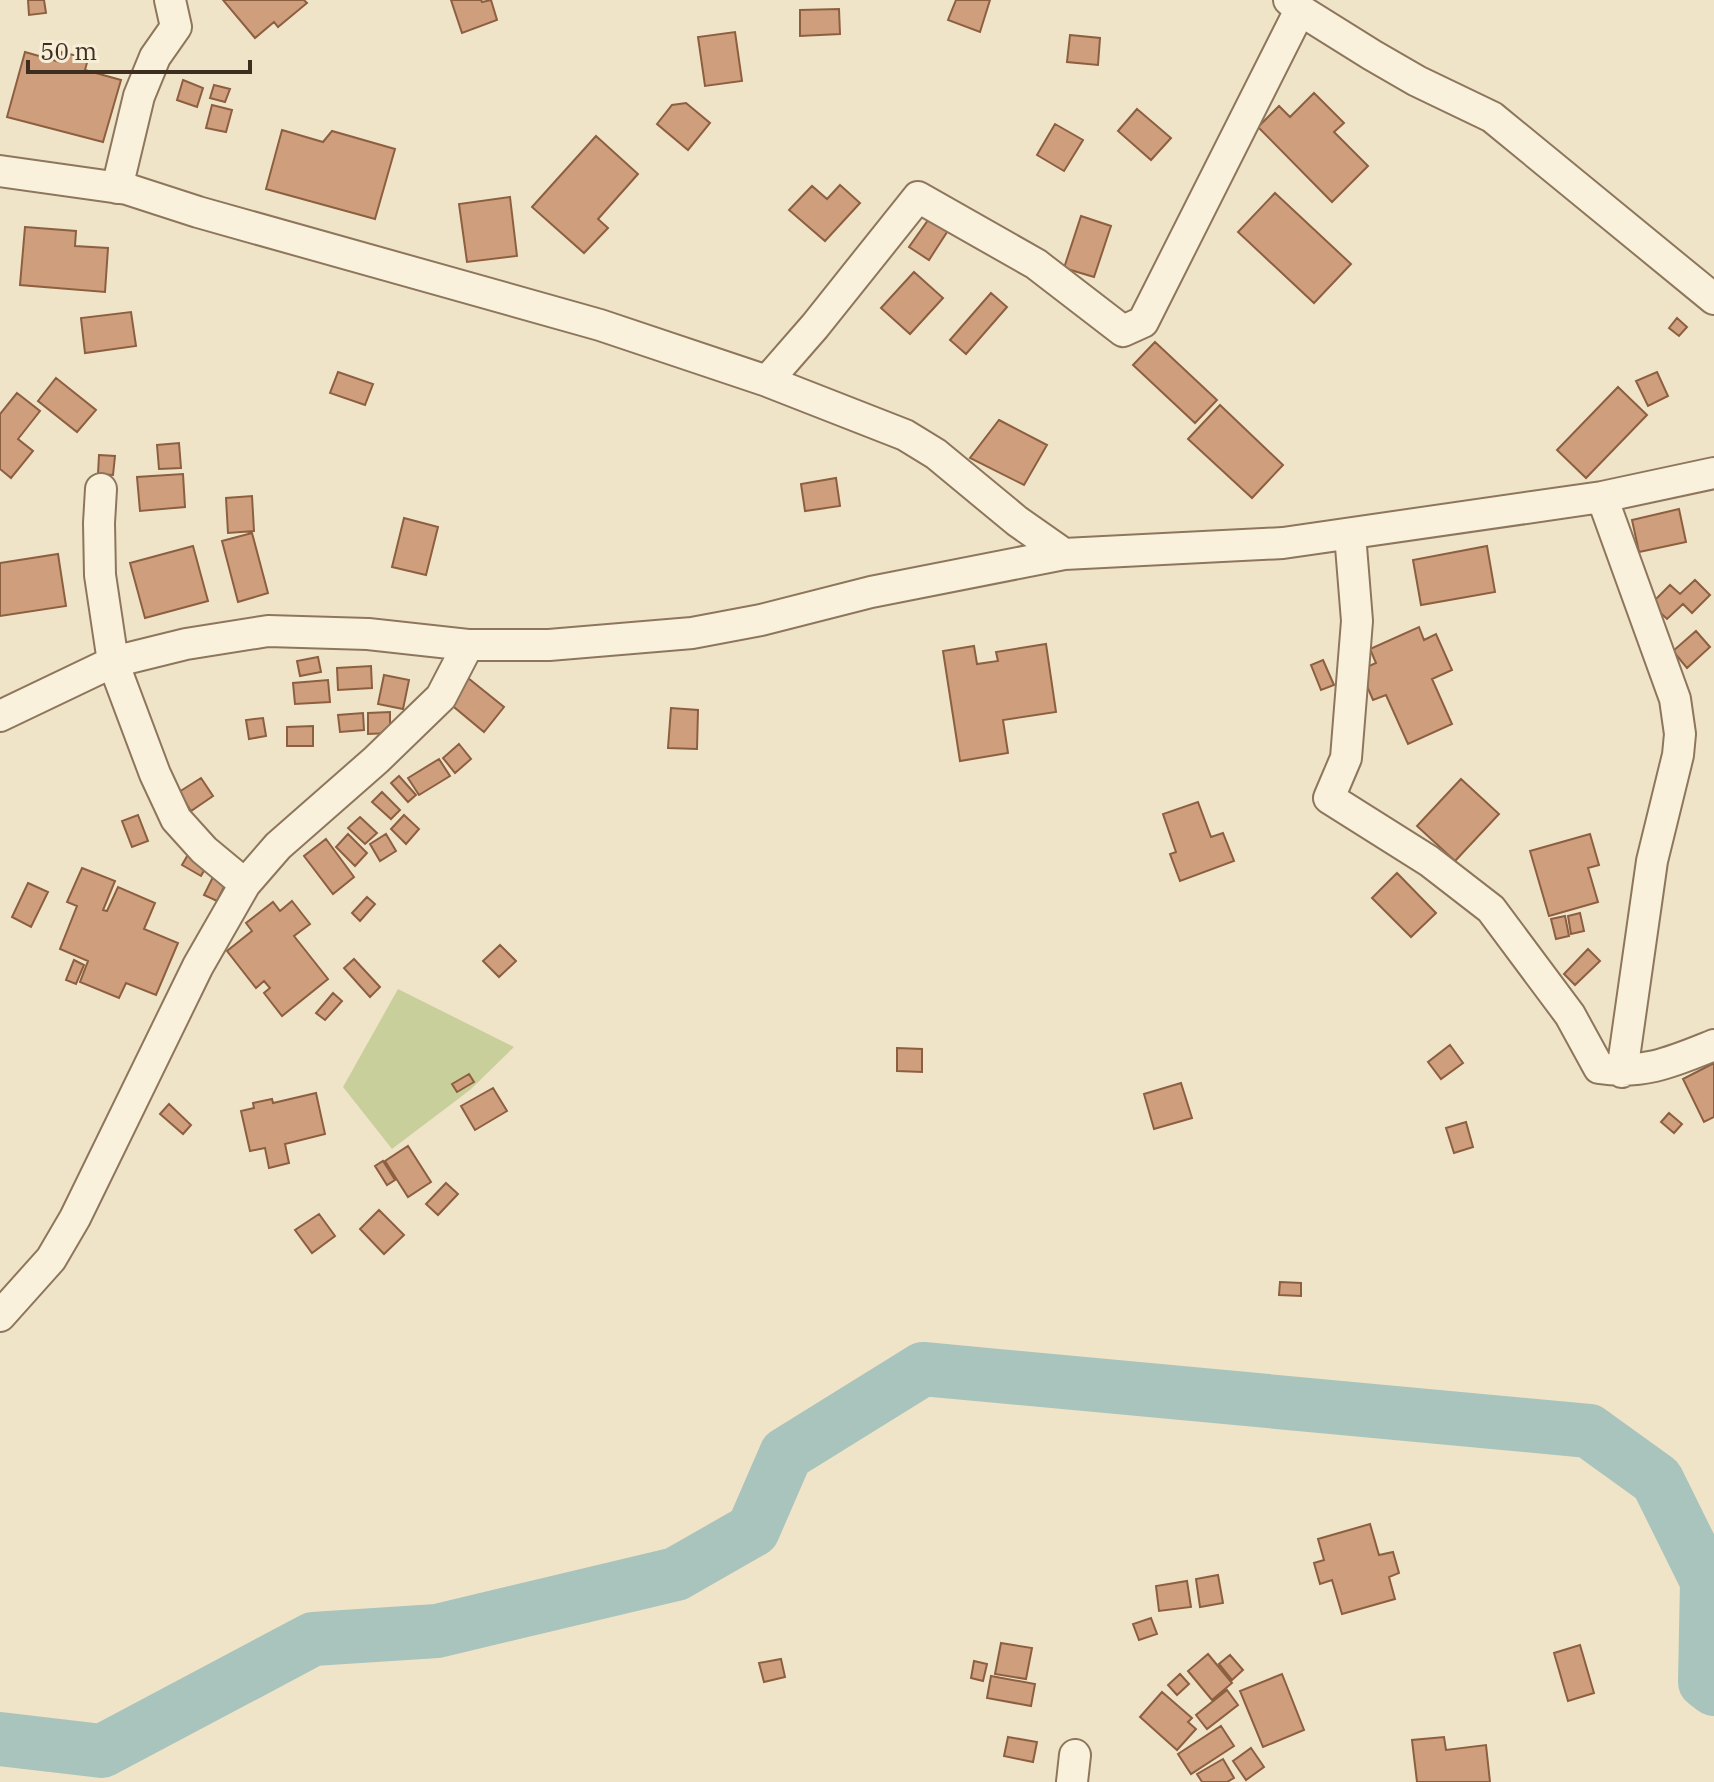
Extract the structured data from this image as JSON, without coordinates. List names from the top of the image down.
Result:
{
  "scale_bar": "50 m"
}
